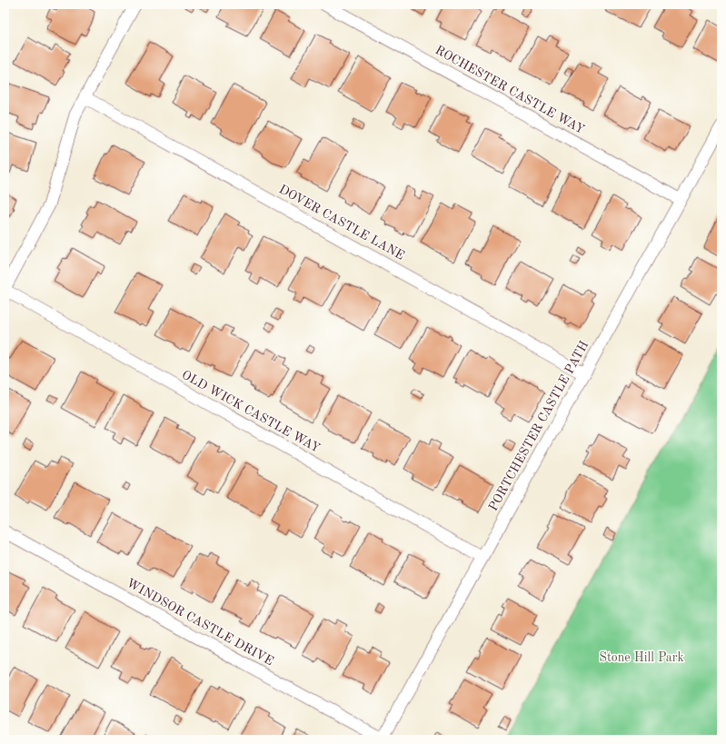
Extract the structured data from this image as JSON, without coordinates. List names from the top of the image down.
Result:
{
  "streets": {
    "street": [
      "ROCHESTER CASTLE WAY",
      "DOVER CASTLE LANE",
      "OLD WICK CASTLE WAY",
      "PORTCHESTER CASTLE PATH",
      "WINDSOR CASTLE DRIVE"
    ]
  },
  "crossings": [
    ["ROCHESTER CASTLE WAY", "PORTCHESTER CASTLE PATH"],
    ["DOVER CASTLE LANE", "PORTCHESTER CASTLE PATH"],
    ["OLD WICK CASTLE WAY", "PORTCHESTER CASTLE PATH"],
    ["PORTCHESTER CASTLE PATH", "WINDSOR CASTLE DRIVE"]
  ],
  "parks": ["Stone Hill Park"]
}
